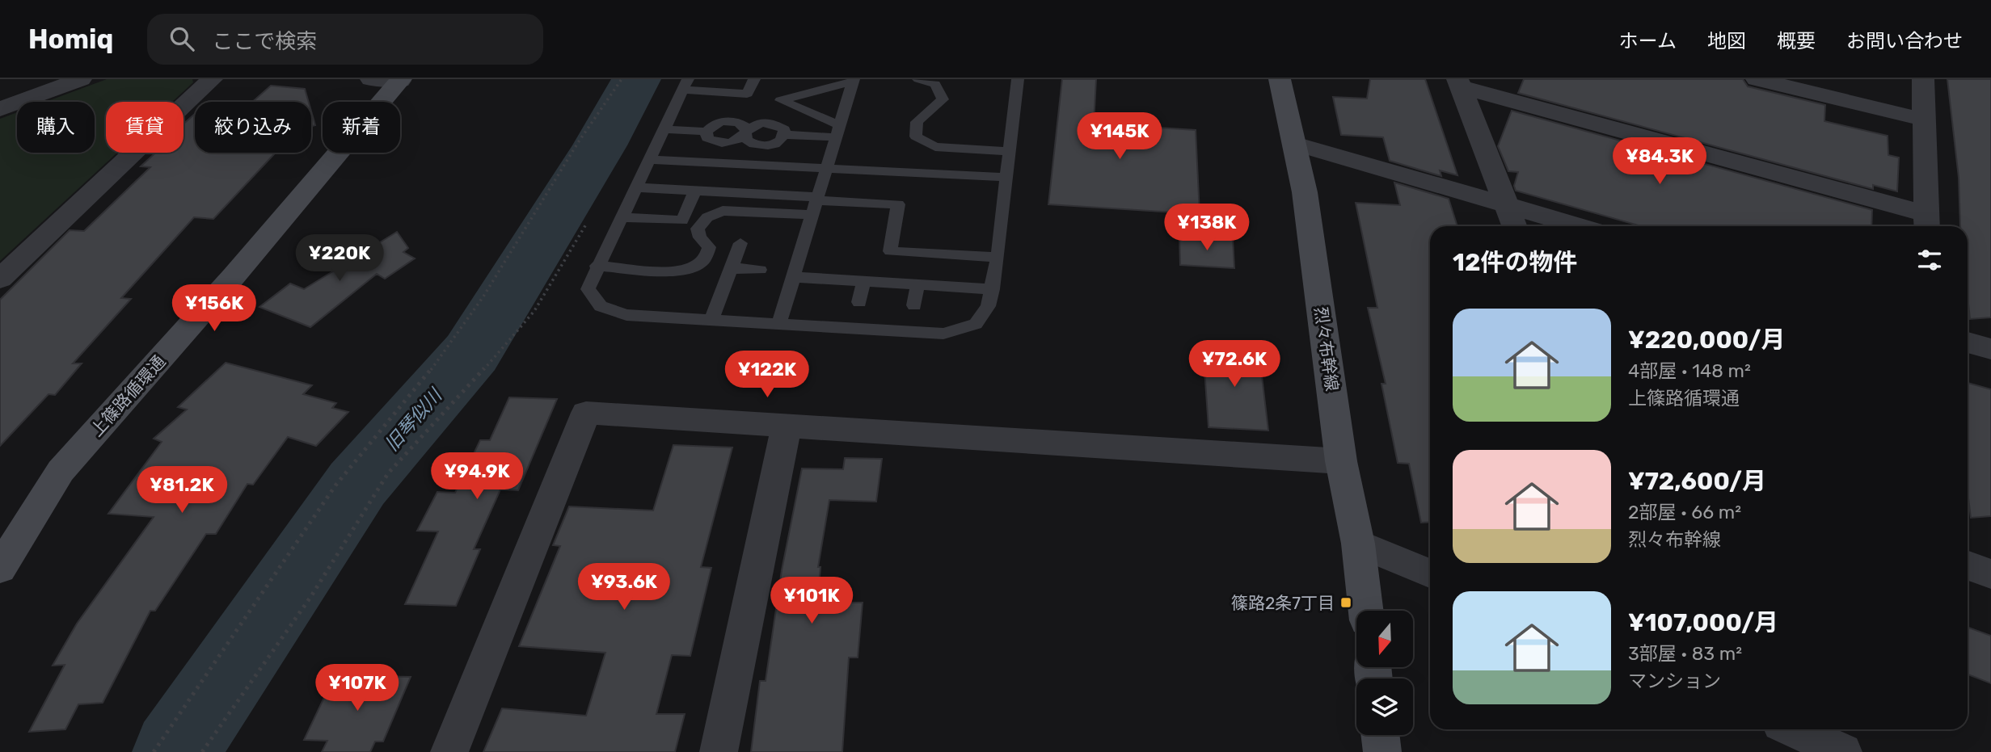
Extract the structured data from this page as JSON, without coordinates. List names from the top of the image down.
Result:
{
  "streets": {
    "street": ["烈々布幹線", "上篠路循環通"]
  },
  "water": ["旧琴似川"],
  "places": {
    "transit": ["篠路2条7丁目"]
  },
  "north": "bottom",
  "page": {
    "header": "Homiq",
    "search": "ここで検索",
    "nav": [
      "ホーム",
      "地図",
      "概要",
      "お問い合わせ"
    ],
    "chip": [
      "購入",
      "賃貸",
      "絞り込み",
      "新着"
    ],
    "price": [
      "¥145K",
      "¥84.3K",
      "¥138K",
      "¥220K",
      "¥156K",
      "¥72.6K",
      "¥122K",
      "¥94.9K",
      "¥81.2K",
      "¥93.6K",
      "¥101K",
      "¥107K"
    ],
    "heading": "12件の物件",
    "list": [
      {
        "name": "¥220,000/月",
        "note": "4部屋 · 148 m² · 上篠路循環通"
      },
      {
        "name": "¥72,600/月",
        "note": "2部屋 · 66 m² · 烈々布幹線"
      },
      {
        "name": "¥107,000/月",
        "note": "3部屋 · 83 m² · マンション"
      }
    ]
  }
}
